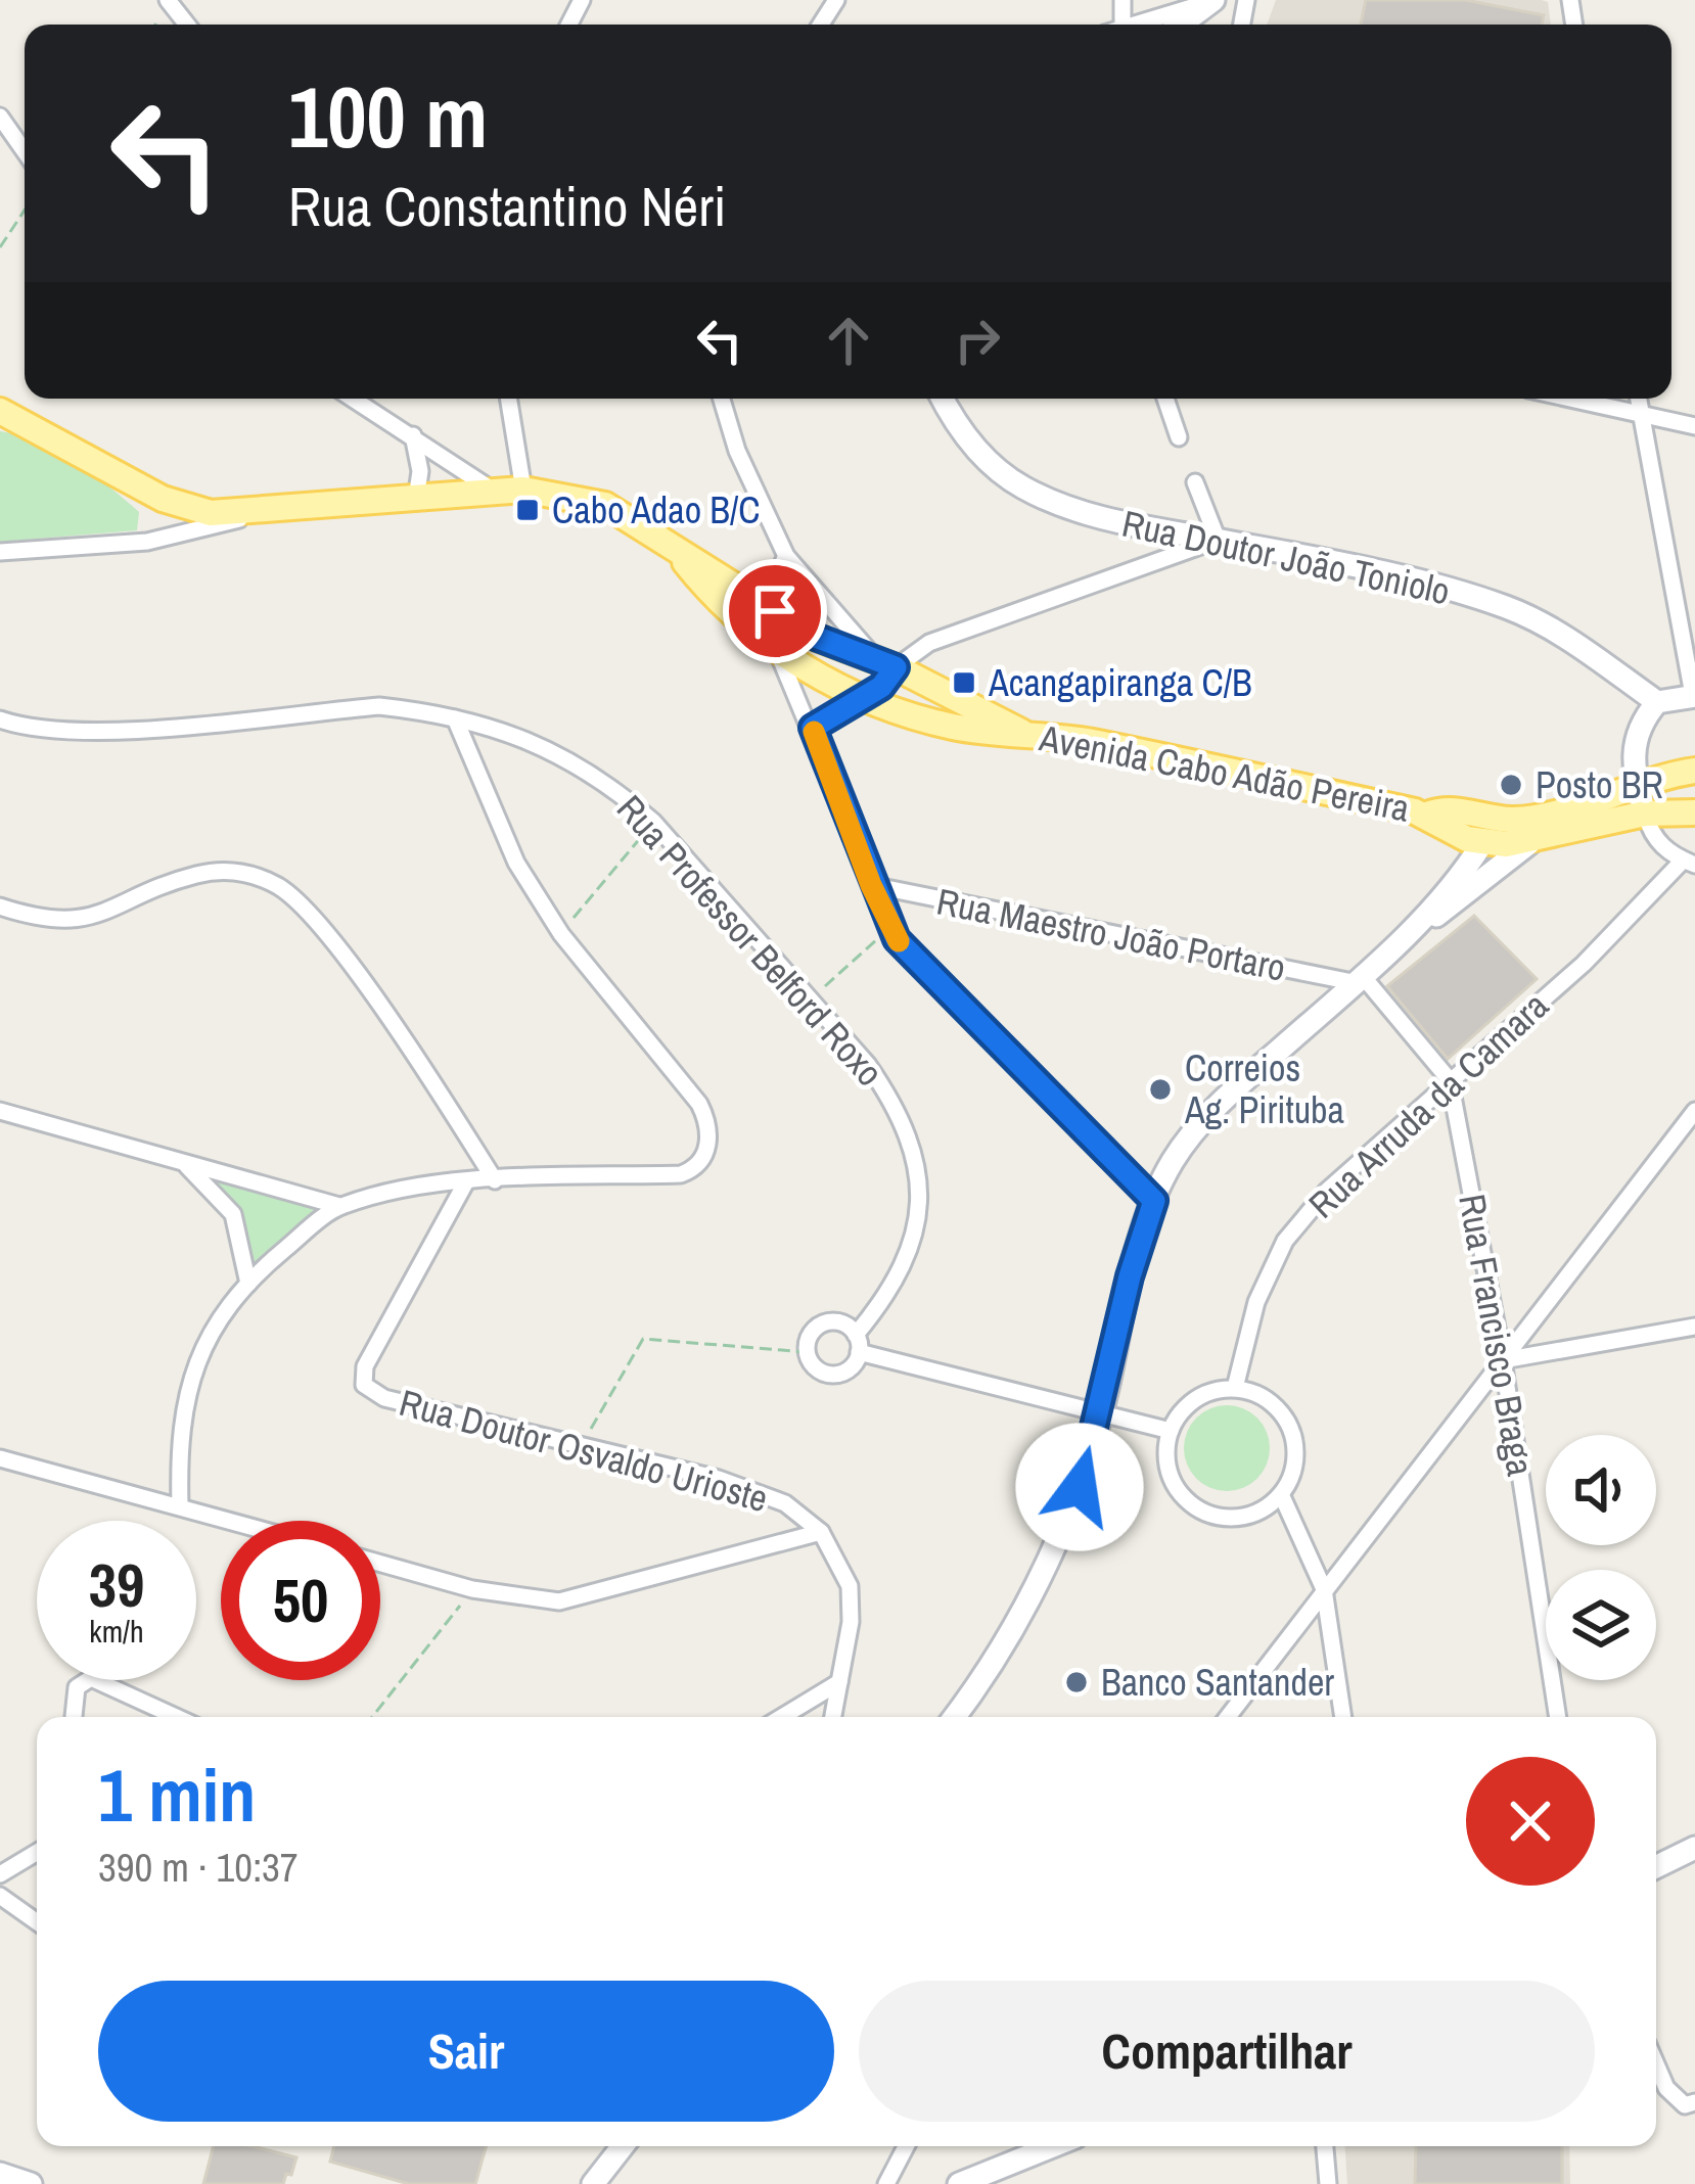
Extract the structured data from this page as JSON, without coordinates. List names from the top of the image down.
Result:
{
  "streets": {
    "main road": ["Rua Doutor João Toniolo", "Avenida Cabo Adão Pereira"],
    "street": [
      "Rua Maestro João Portaro",
      "Rua Professor Belford Roxo",
      "Rua Arruda da Camara",
      "Rua Francisco Braga",
      "Rua Doutor Osvaldo Urioste"
    ]
  },
  "crossings": [
    ["Rua Maestro João Portaro", "Rua Francisco Braga"],
    ["Rua Arruda da Camara", "Rua Francisco Braga"]
  ],
  "places": {
    "transit": ["Cabo Adao B/C", "Acangapiranga C/B"],
    "other": ["Posto BR", "Correios Ag. Pirituba", "Banco Santander"]
  },
  "page": {
    "turn": ["100 m", "Rua Constantino Néri"],
    "speed": "39 km/h",
    "limit": "50",
    "heading": ["1 min", "390 m · 10:37"],
    "buttons": ["Sair", "Compartilhar"]
  }
}
